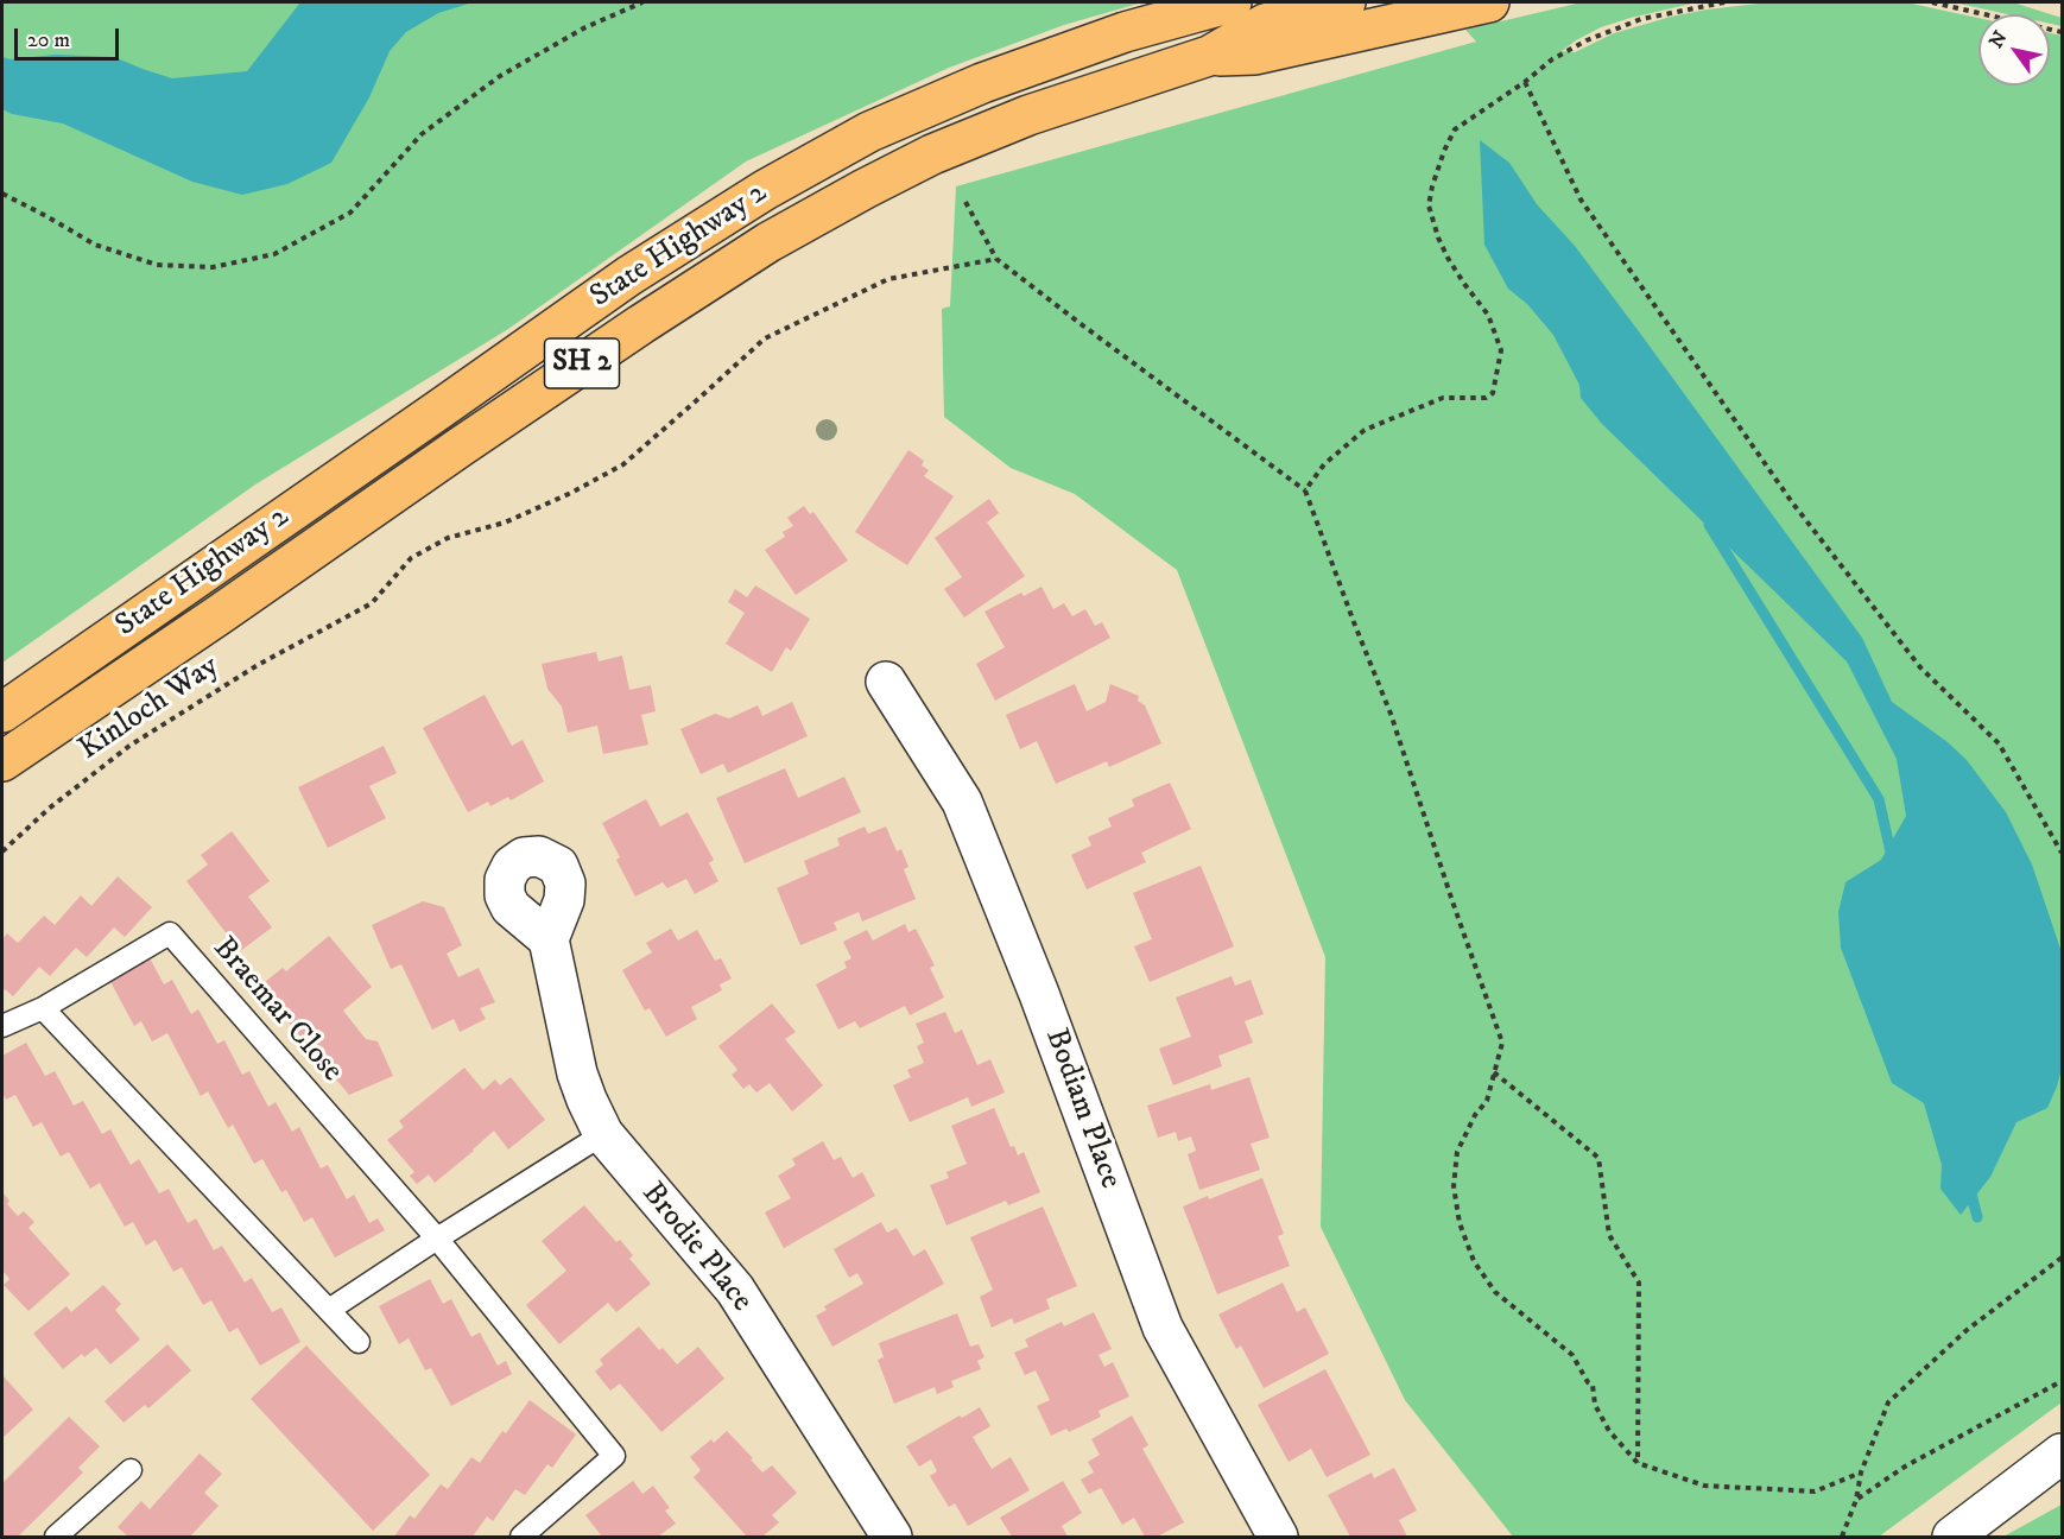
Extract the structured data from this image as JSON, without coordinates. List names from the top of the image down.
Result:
{
  "streets": {
    "highway": ["State Highway 2", "SH 2"],
    "street": ["Bodiam Place", "Brodie Place"],
    "lane": ["Braemar Close"],
    "path": ["Kinloch Way"]
  },
  "crossings": [
    ["State Highway 2", "SH 2"]
  ],
  "scale_bar": "20 m",
  "north": "top left"
}
